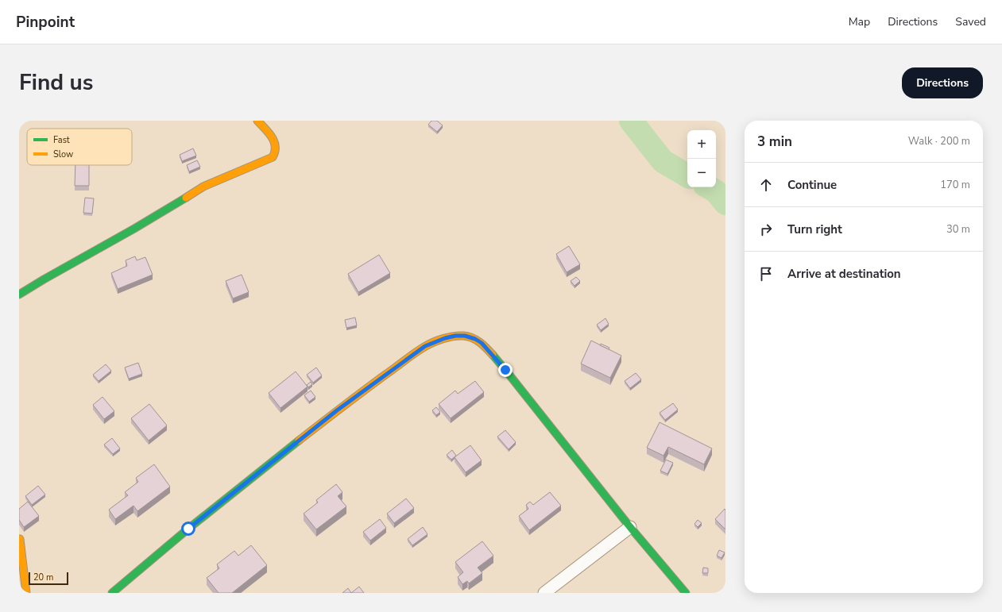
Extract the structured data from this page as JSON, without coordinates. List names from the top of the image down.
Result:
{
  "legend": ["Fast", "Slow"],
  "scale_bar": "20 m",
  "page": {
    "header": "Pinpoint",
    "nav": ["Map", "Directions", "Saved"],
    "title": "Find us",
    "buttons": "Directions",
    "heading": ["3 min", "Walk · 200 m"],
    "map_buttons": ["+", "−"],
    "list": [
      ["Continue", "170 m"],
      ["Turn right", "30 m"],
      "Arrive at destination"
    ],
    "scale": "20 m"
  }
}
